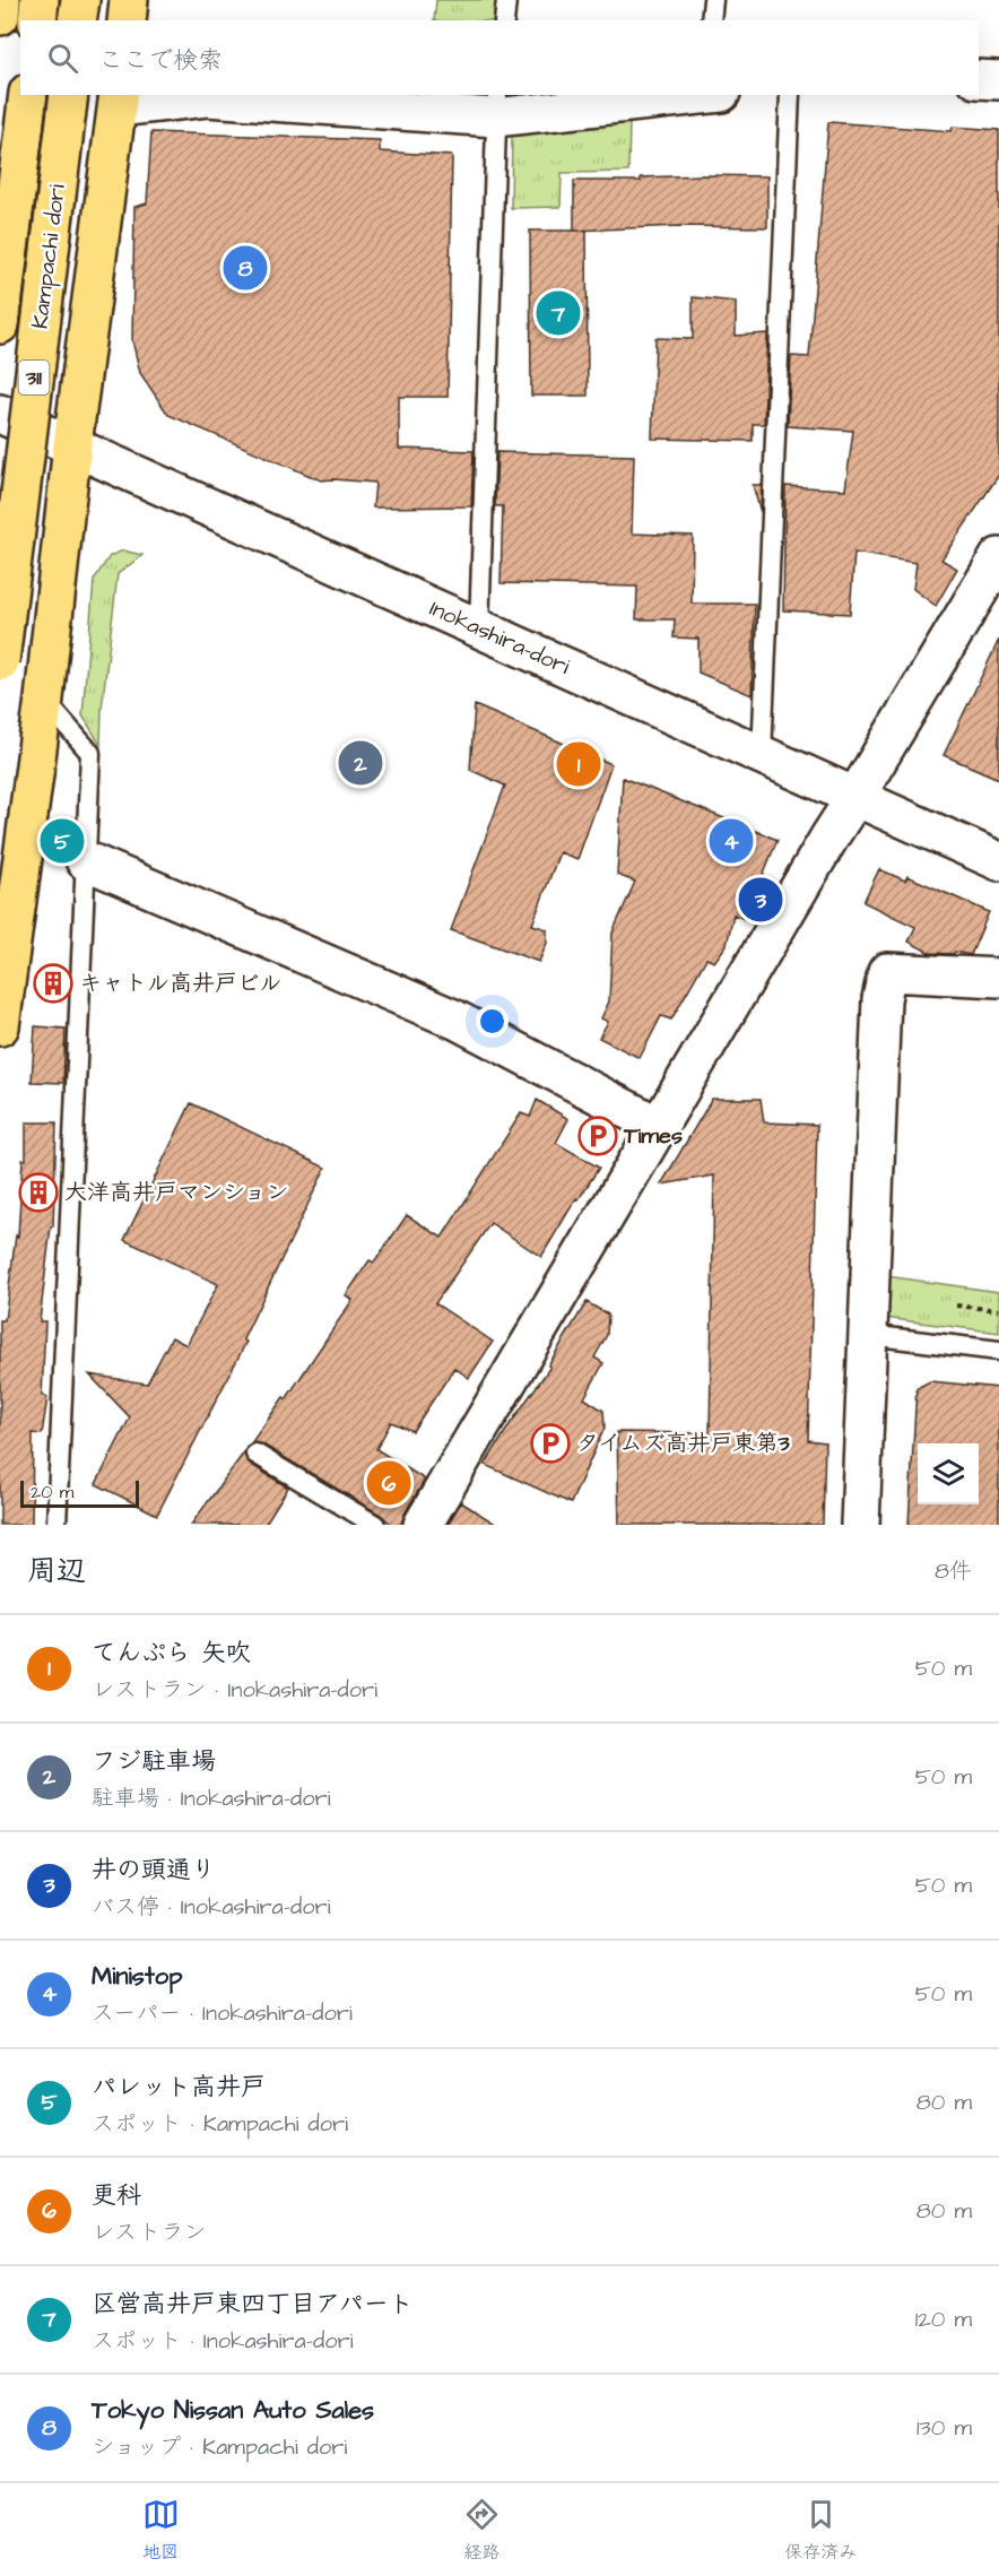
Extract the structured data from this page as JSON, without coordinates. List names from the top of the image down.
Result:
{
  "streets": {
    "main road": ["Kampachi dori", "311"],
    "street": ["Inokashira-dori"]
  },
  "places": {
    "building": ["キャトル高井戸ビル", "大洋高井戸マンション"],
    "parking": ["Times", "タイムズ高井戸東第3"]
  },
  "scale_bar": "20 m",
  "page": {
    "search": "ここで検索",
    "pins": [
      "8",
      "7",
      "2",
      "1",
      "4",
      "5",
      "3",
      "6"
    ],
    "scale": "20 m",
    "heading": ["周辺", "8件"],
    "list": [
      {
        "mark": "1",
        "name": "てんぷら 矢吹",
        "note": "レストラン · Inokashira-dori",
        "value": "50 m"
      },
      {
        "mark": "2",
        "name": "フジ駐車場",
        "note": "駐車場 · Inokashira-dori",
        "value": "50 m"
      },
      {
        "mark": "3",
        "name": "井の頭通り",
        "note": "バス停 · Inokashira-dori",
        "value": "50 m"
      },
      {
        "mark": "4",
        "name": "Ministop",
        "note": "スーパー · Inokashira-dori",
        "value": "50 m"
      },
      {
        "mark": "5",
        "name": "パレット高井戸",
        "note": "スポット · Kampachi dori",
        "value": "80 m"
      },
      {
        "mark": "6",
        "name": "更科",
        "note": "レストラン",
        "value": "80 m"
      },
      {
        "mark": "7",
        "name": "区営高井戸東四丁目アパート",
        "note": "スポット · Inokashira-dori",
        "value": "120 m"
      },
      {
        "mark": "8",
        "name": "Tokyo Nissan Auto Sales",
        "note": "ショップ · Kampachi dori",
        "value": "130 m"
      }
    ],
    "nav": ["地図", "経路", "保存済み"]
  }
}
